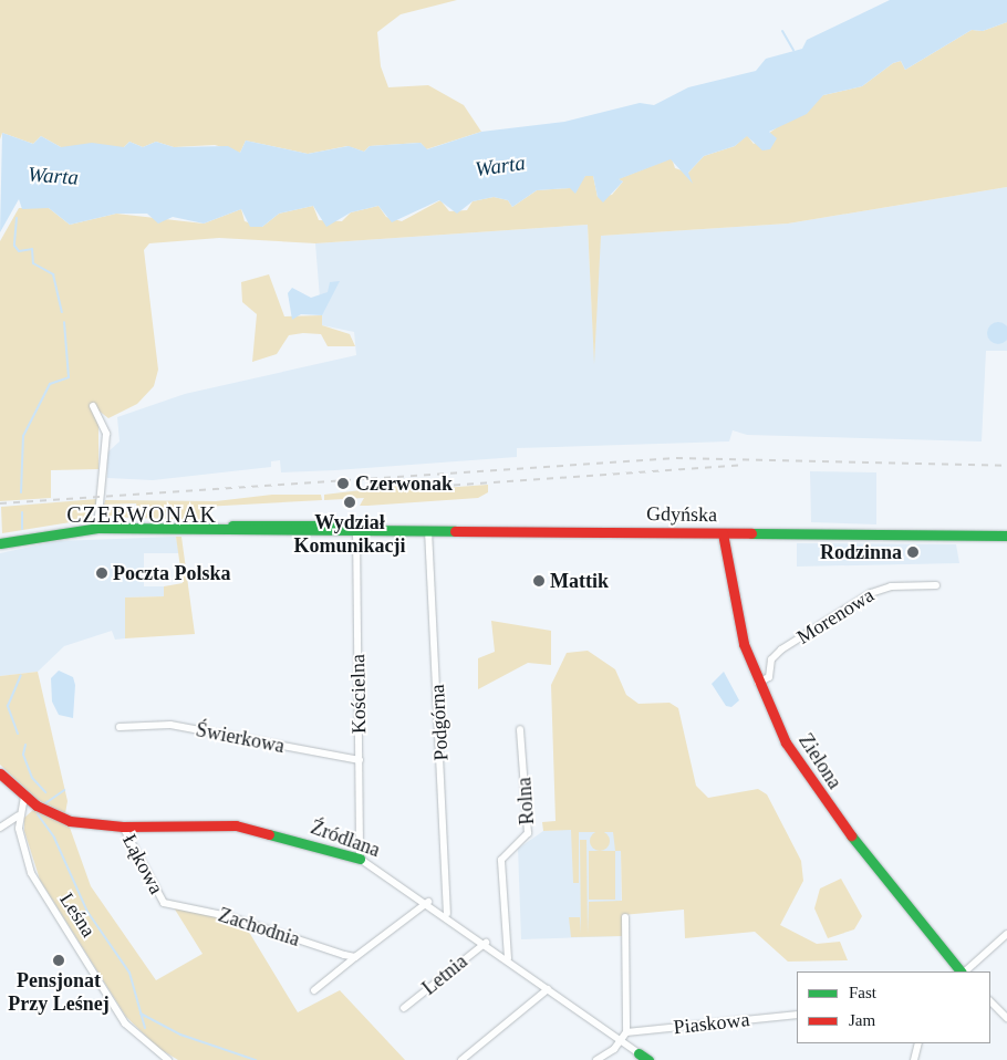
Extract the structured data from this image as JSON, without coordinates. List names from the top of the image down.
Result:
{
  "streets": {
    "main road": ["Gdyńska", "Zielona", "Źródlana"],
    "street": [
      "Morenowa",
      "Kościelna",
      "Podgórna",
      "Świerkowa",
      "Rolna",
      "Łąkowa",
      "Leśna",
      "Zachodnia",
      "Letnia",
      "Piaskowa"
    ]
  },
  "crossings": [
    ["Gdyńska", "Kościelna"],
    ["Gdyńska", "Podgórna"],
    ["Gdyńska", "Zielona"],
    ["Morenowa", "Zielona"],
    ["Kościelna", "Świerkowa"],
    ["Kościelna", "Źródlana"],
    ["Podgórna", "Źródlana"],
    ["Rolna", "Źródlana"],
    ["Źródlana", "Łąkowa"],
    ["Źródlana", "Leśna"],
    ["Źródlana", "Letnia"],
    ["Źródlana", "Piaskowa"],
    ["Łąkowa", "Zachodnia"]
  ],
  "districts": ["CZERWONAK"],
  "water": ["Warta"],
  "places": [
    "Czerwonak",
    "Wydział Komunikacji",
    "Rodzinna",
    "Poczta Polska",
    "Mattik",
    "Pensjonat Przy Leśnej"
  ],
  "legend": ["Fast", "Jam"]
}
